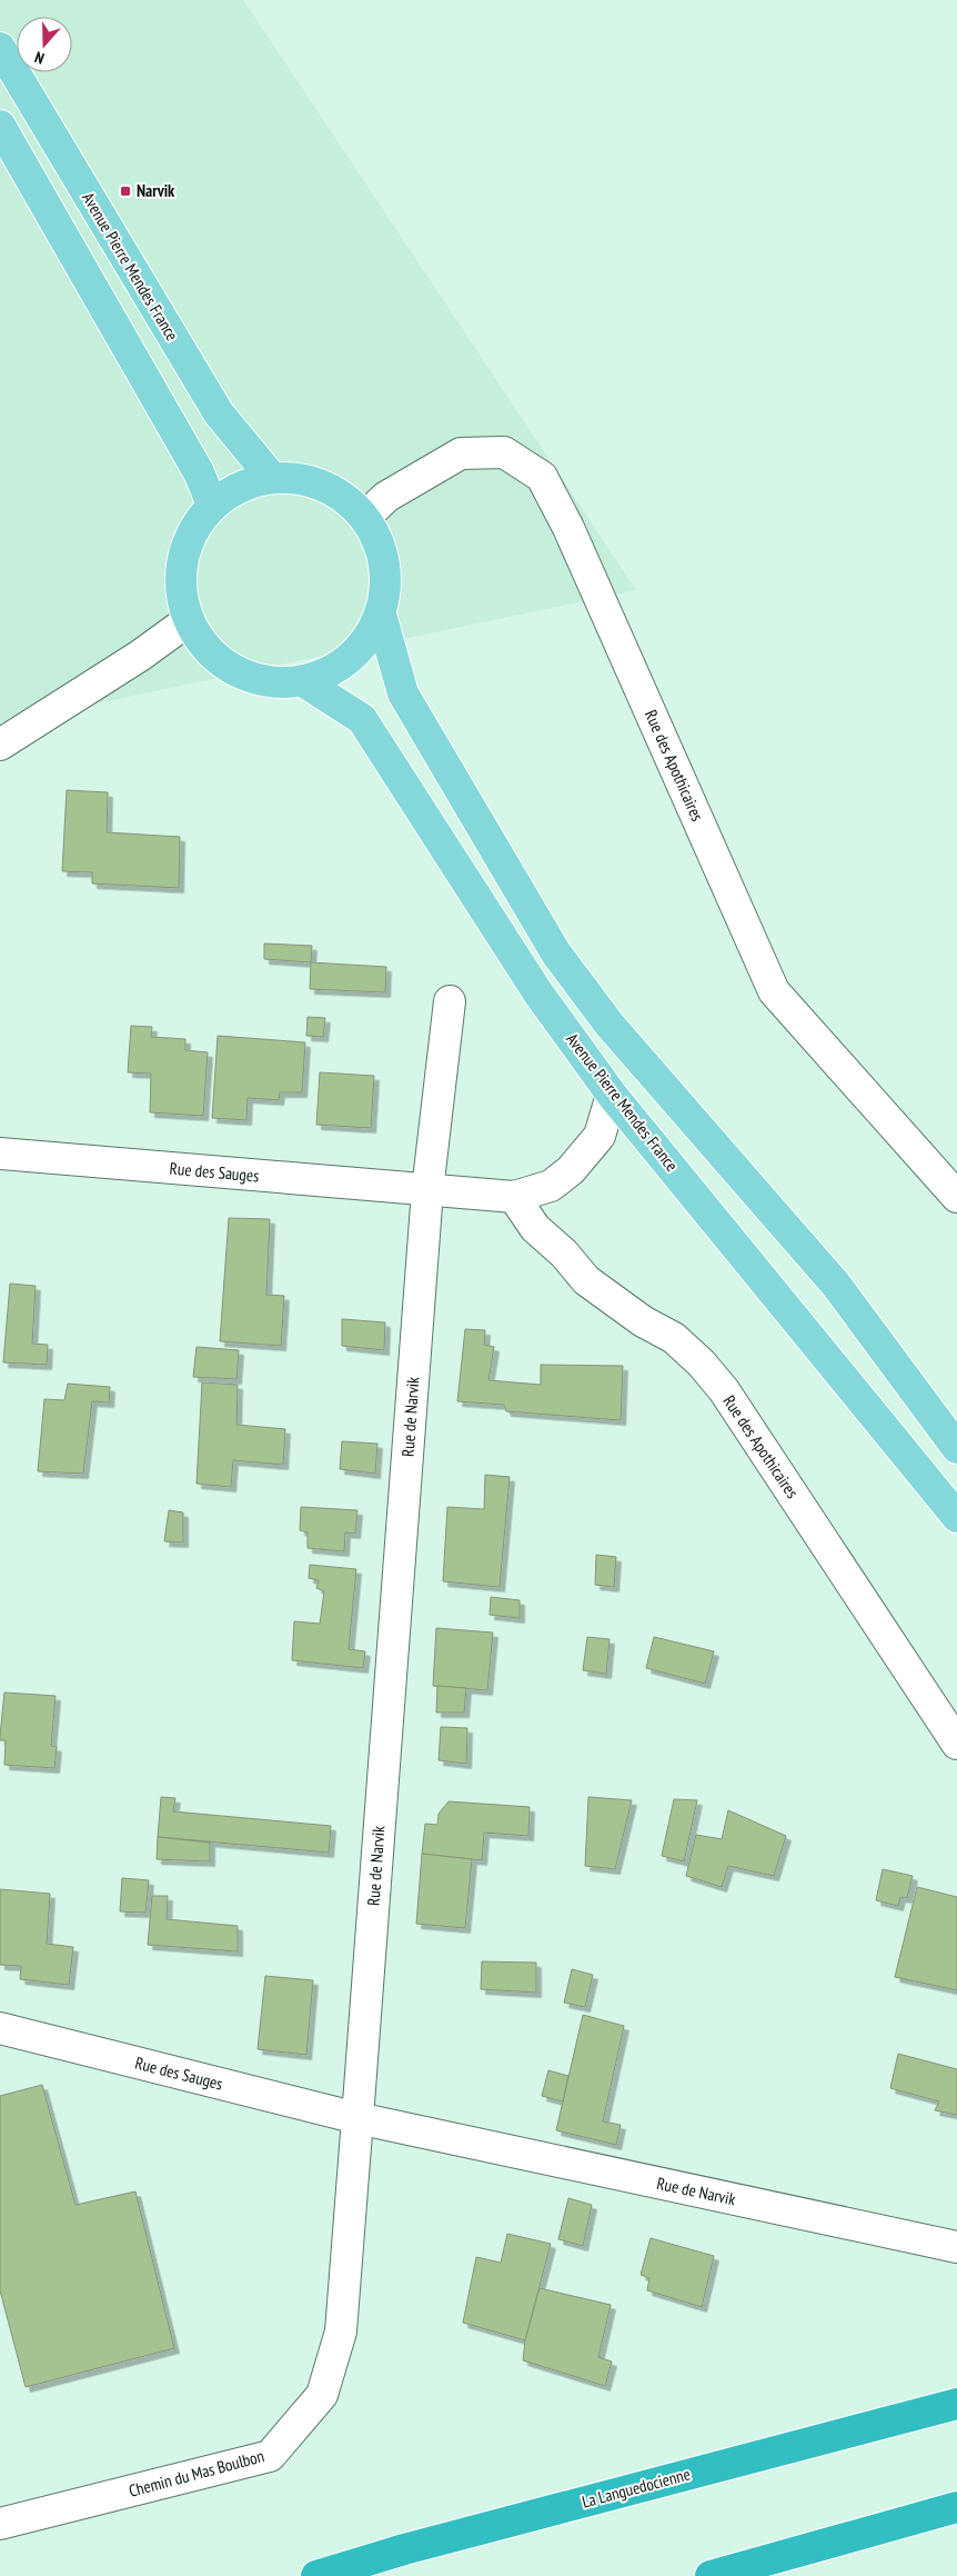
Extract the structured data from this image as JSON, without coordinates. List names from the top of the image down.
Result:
{
  "streets": {
    "highway": ["La Languedocienne"],
    "main road": ["Avenue Pierre Mendes France"],
    "street": [
      "Rue des Apothicaires",
      "Rue des Sauges",
      "Rue de Narvik",
      "Chemin du Mas Boulbon"
    ]
  },
  "crossings": [
    ["Rue des Apothicaires", "Rue des Sauges"],
    ["Rue des Sauges", "Rue de Narvik"],
    ["Rue des Sauges", "Chemin du Mas Boulbon"],
    ["Rue de Narvik", "Chemin du Mas Boulbon"]
  ],
  "places": {
    "transit": ["Narvik"]
  },
  "north": "bottom"
}
